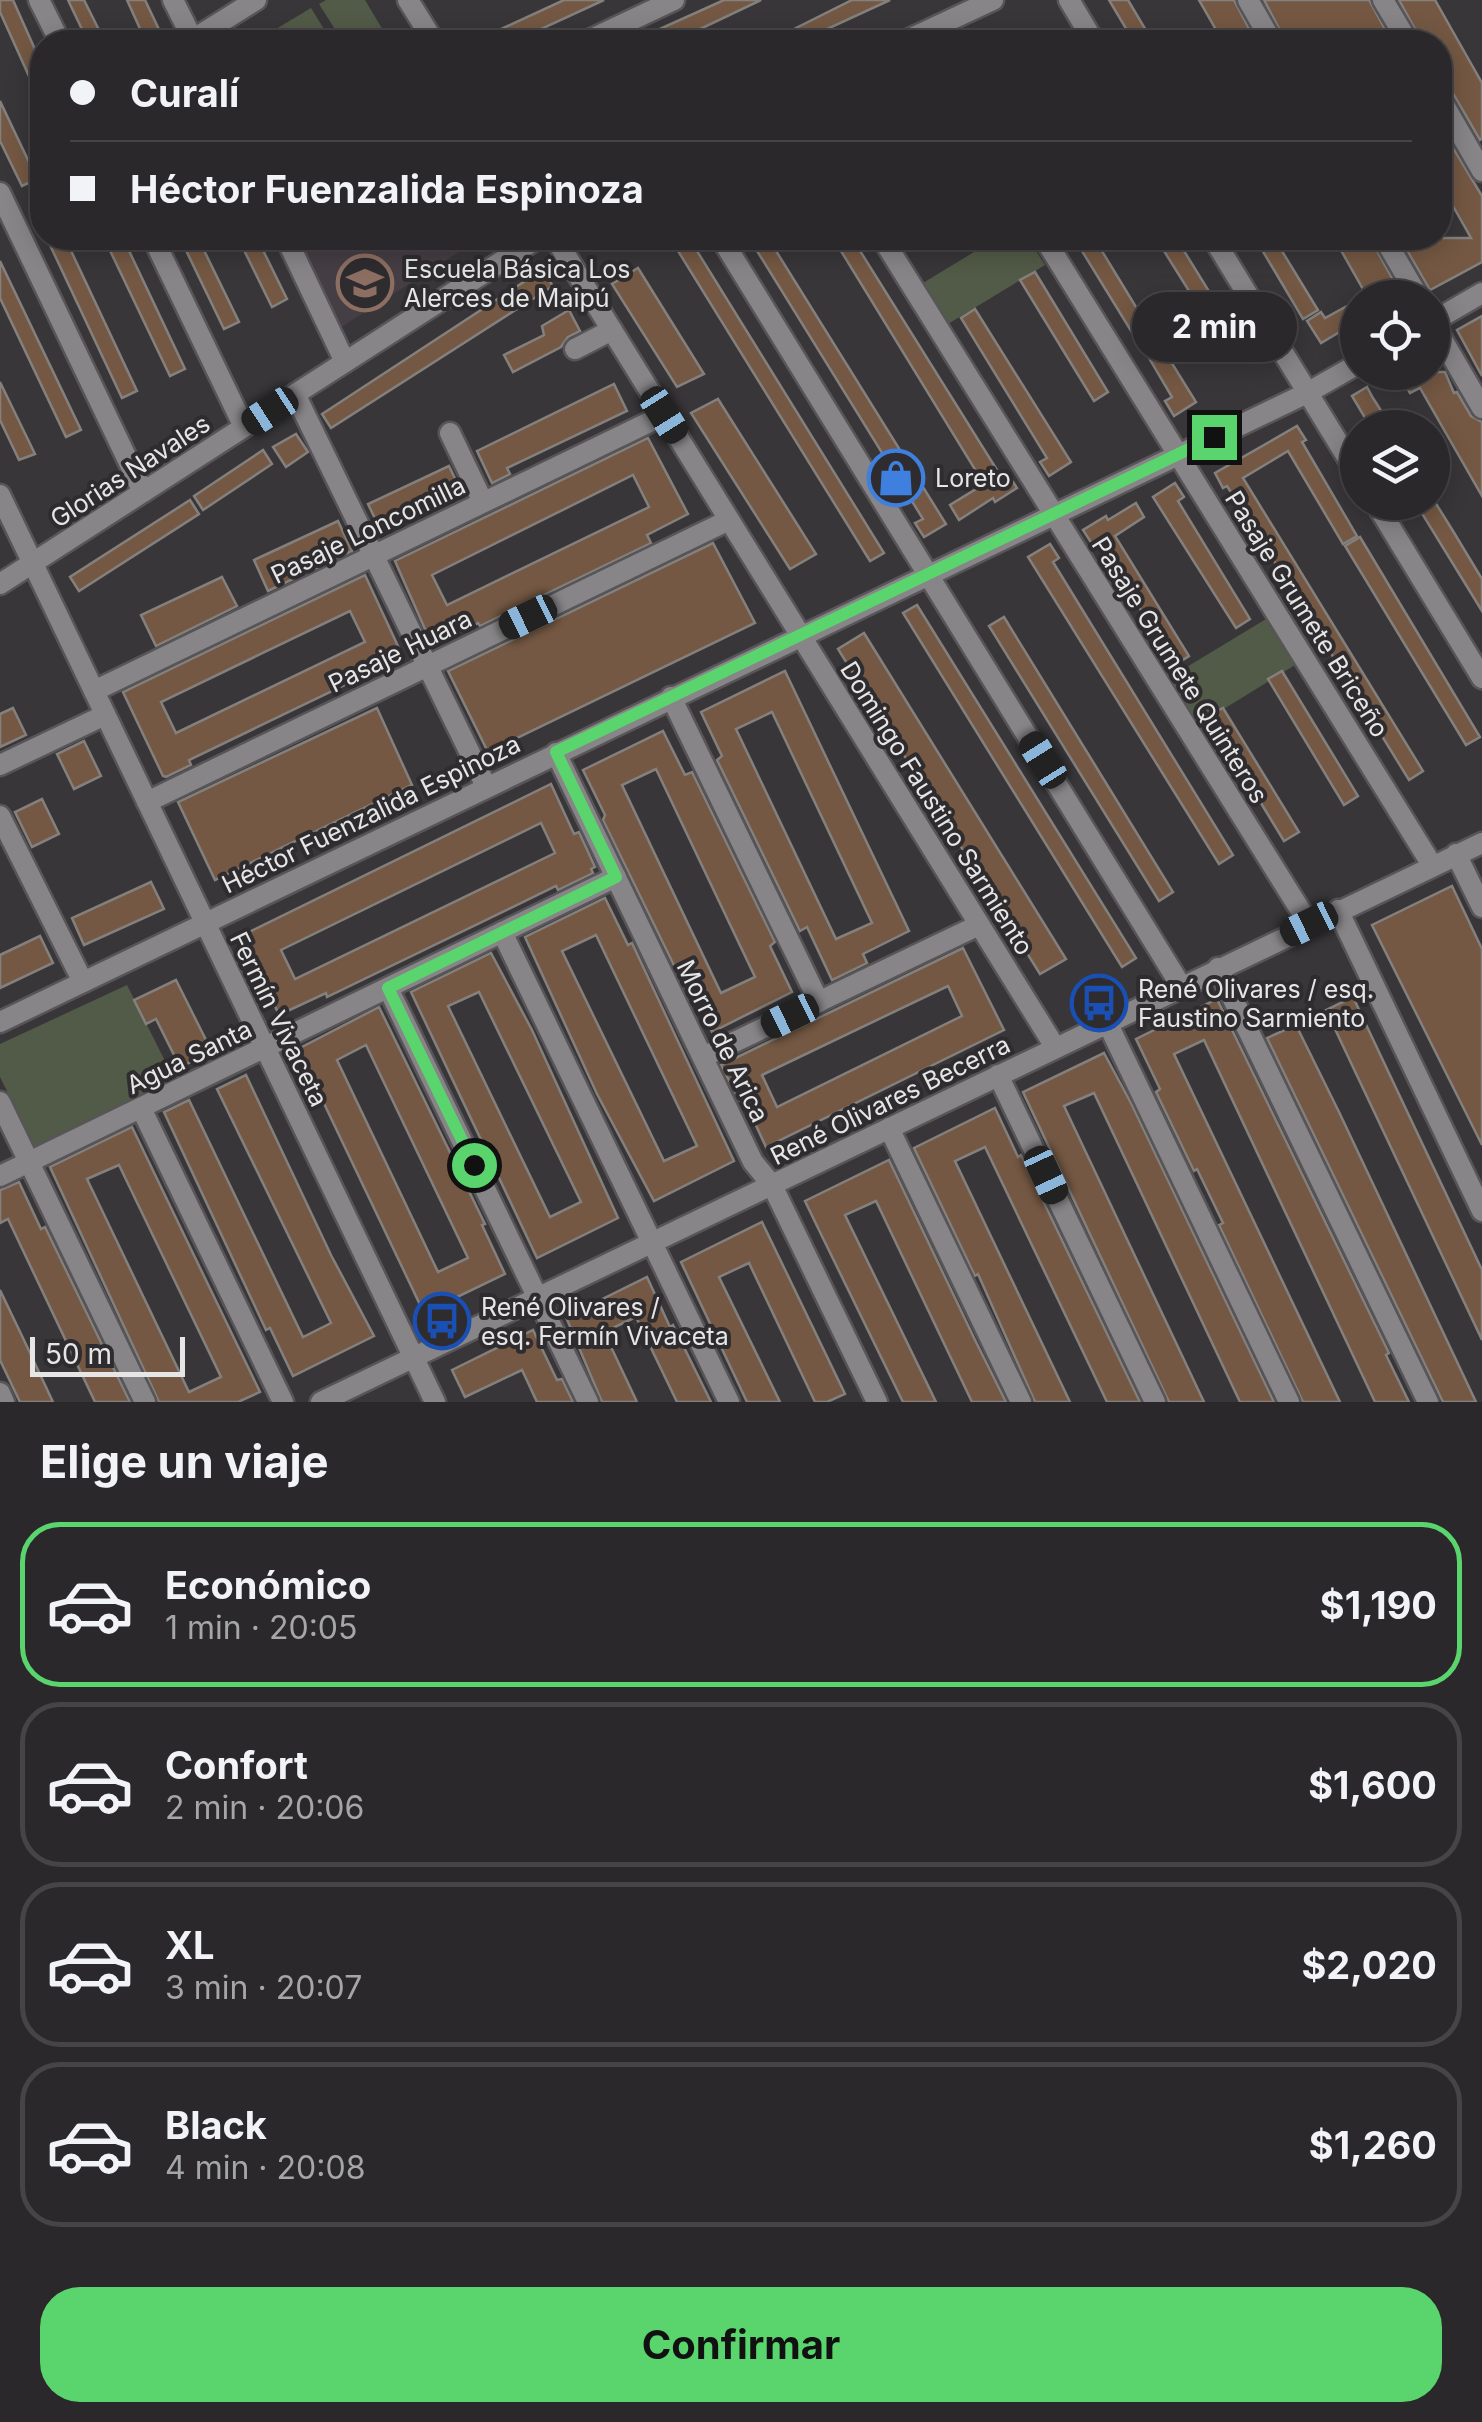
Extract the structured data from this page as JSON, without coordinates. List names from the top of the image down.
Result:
{
  "streets": {
    "street": [
      "Glorias Navales",
      "Pasaje Loncomilla",
      "Pasaje Grumete Briceño",
      "Pasaje Huara",
      "Pasaje Grumete Quinteros",
      "Domingo Faustino Sarmiento",
      "Héctor Fuenzalida Espinoza",
      "Fermín Vivaceta",
      "Morro de Arica",
      "Agua Santa",
      "René Olivares Becerra"
    ]
  },
  "crossings": [
    ["Glorias Navales", "Fermín Vivaceta"],
    ["Pasaje Loncomilla", "Domingo Faustino Sarmiento"],
    ["Pasaje Loncomilla", "Fermín Vivaceta"],
    ["Pasaje Grumete Briceño", "Héctor Fuenzalida Espinoza"],
    ["Pasaje Grumete Briceño", "René Olivares Becerra"],
    ["Pasaje Huara", "Domingo Faustino Sarmiento"],
    ["Pasaje Huara", "Fermín Vivaceta"],
    ["Pasaje Grumete Quinteros", "Héctor Fuenzalida Espinoza"],
    ["Pasaje Grumete Quinteros", "René Olivares Becerra"],
    ["Domingo Faustino Sarmiento", "Héctor Fuenzalida Espinoza"],
    ["Domingo Faustino Sarmiento", "René Olivares Becerra"],
    ["Héctor Fuenzalida Espinoza", "Fermín Vivaceta"],
    ["Héctor Fuenzalida Espinoza", "Morro de Arica"],
    ["Fermín Vivaceta", "Agua Santa"],
    ["Fermín Vivaceta", "René Olivares Becerra"],
    ["Morro de Arica", "Agua Santa"],
    ["Morro de Arica", "René Olivares Becerra"]
  ],
  "places": {
    "school or university": ["Escuela Básica Los Alerces de Maipú"],
    "shop": ["Loreto"],
    "bus stop": ["René Olivares / esq. Faustino Sarmiento", "René Olivares / esq. Fermín Vivaceta"]
  },
  "scale_bar": "50 m",
  "page": {
    "banner": ["Curalí", "Héctor Fuenzalida Espinoza"],
    "bubble": "2 min",
    "scale": "50 m",
    "heading": "Elige un viaje",
    "list": [
      {
        "name": "Económico",
        "note": "1 min · 20:05",
        "value": "$1,190"
      },
      {
        "name": "Confort",
        "note": "2 min · 20:06",
        "value": "$1,600"
      },
      {
        "name": "XL",
        "note": "3 min · 20:07",
        "value": "$2,020"
      },
      {
        "name": "Black",
        "note": "4 min · 20:08",
        "value": "$1,260"
      }
    ],
    "buttons": "Confirmar"
  }
}
